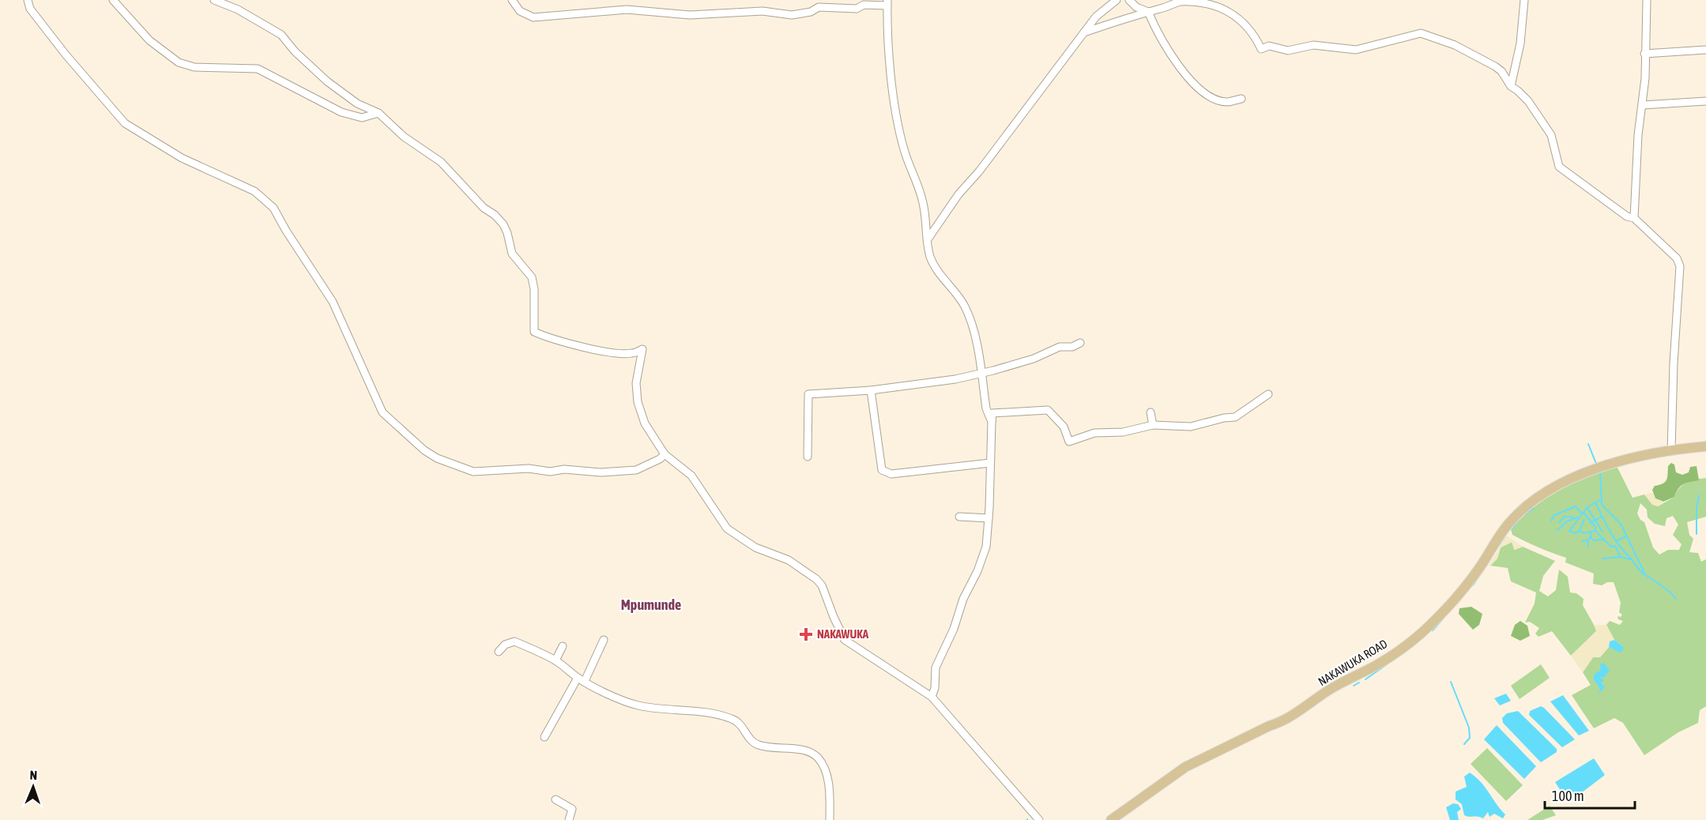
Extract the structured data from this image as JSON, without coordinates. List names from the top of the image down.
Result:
{
  "streets": {
    "main road": ["NAKAWUKA ROAD"]
  },
  "districts": ["Mpumunde"],
  "places": {
    "health": ["NAKAWUKA"]
  },
  "scale_bar": "100 m",
  "north": "top"
}
